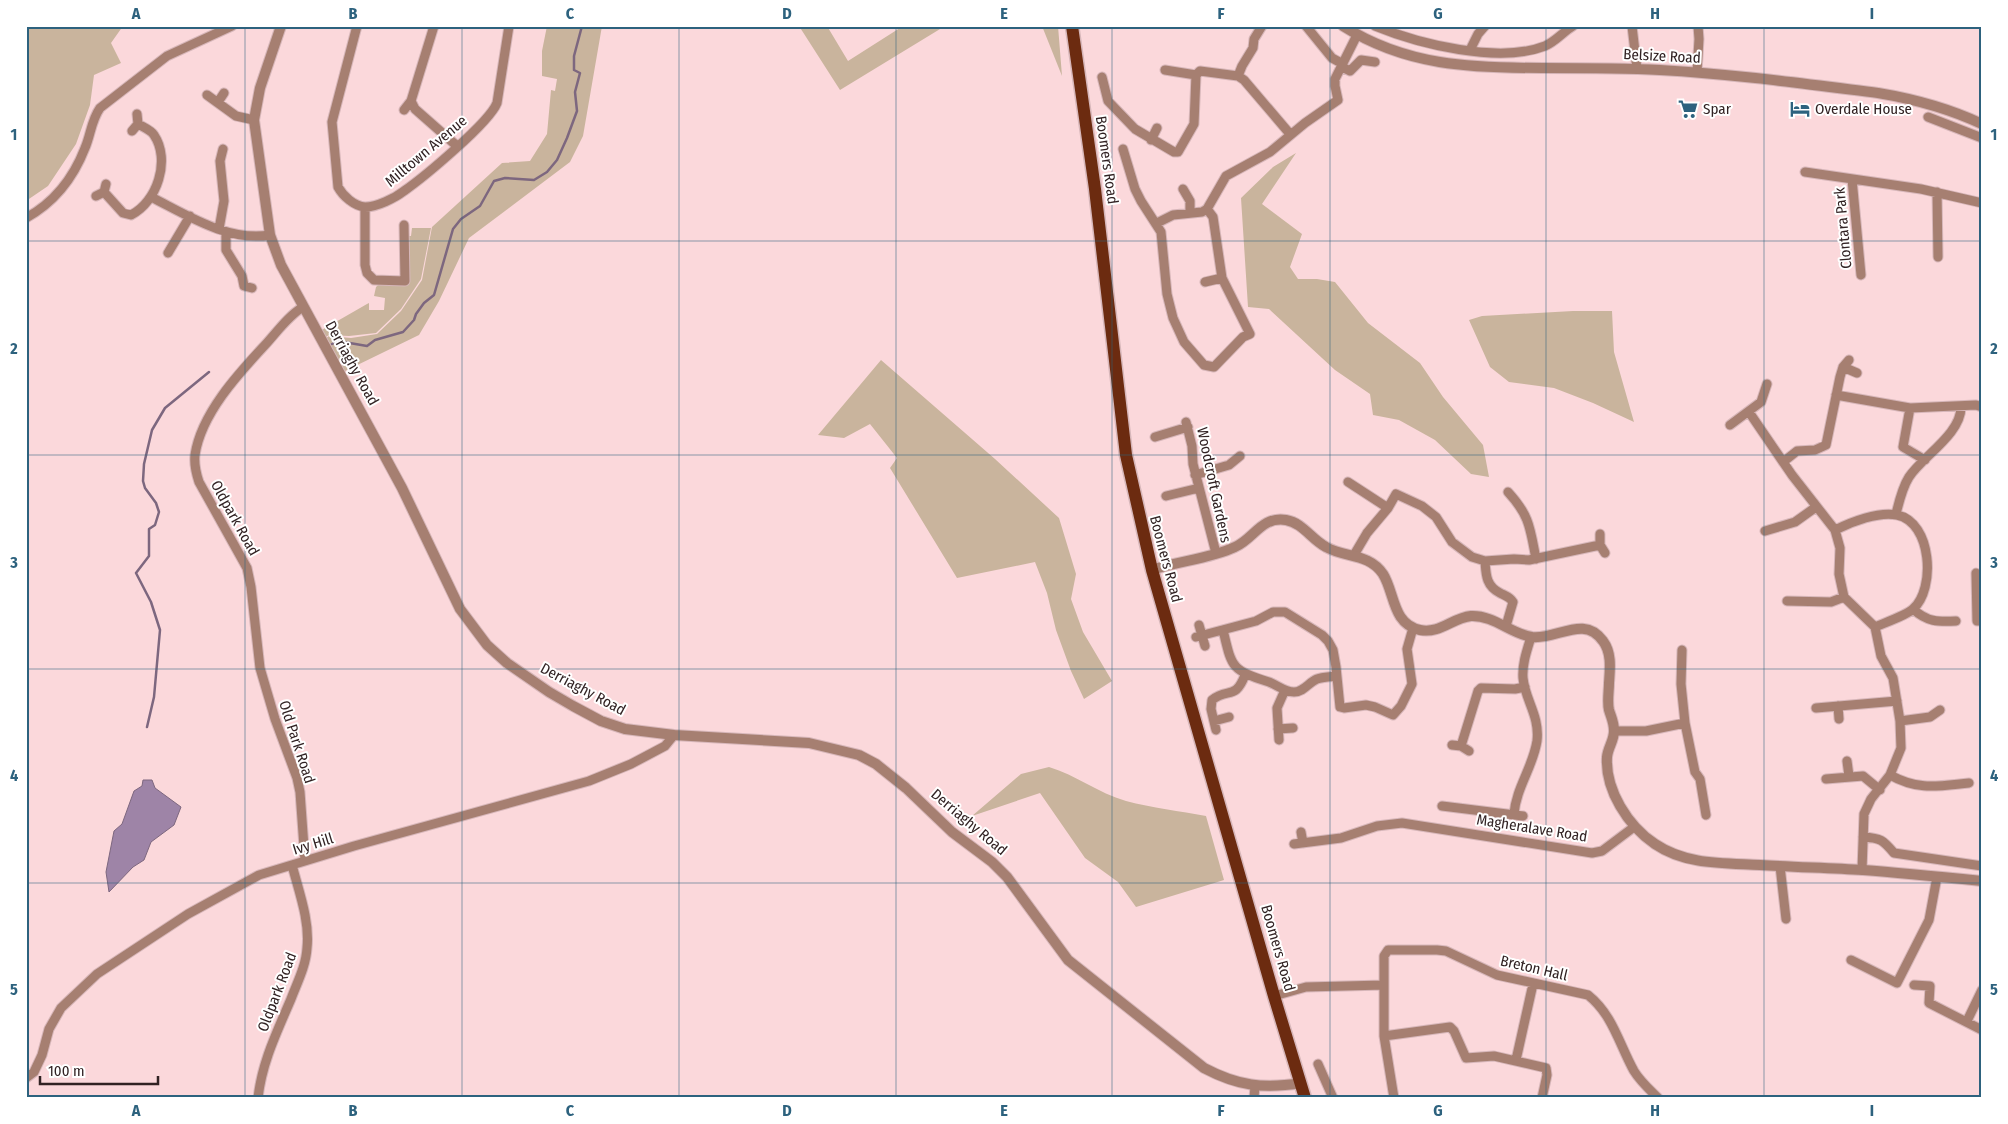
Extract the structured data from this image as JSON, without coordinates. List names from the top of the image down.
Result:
{
  "streets": {
    "main road": ["Boomers Road"],
    "street": [
      "Belsize Road",
      "Milltown Avenue",
      "Clontara Park",
      "Derriaghy Road",
      "Woodcroft Gardens",
      "Oldpark Road",
      "Old Park Road",
      "Magheralave Road",
      "Ivy Hill",
      "Breton Hall"
    ]
  },
  "crossings": [
    ["Boomers Road", "Derriaghy Road"],
    ["Derriaghy Road", "Oldpark Road"],
    ["Derriaghy Road", "Ivy Hill"],
    ["Oldpark Road", "Old Park Road"],
    ["Oldpark Road", "Ivy Hill"],
    ["Old Park Road", "Ivy Hill"]
  ],
  "places": {
    "supermarket": ["Spar"],
    "hotel": ["Overdale House"]
  },
  "scale_bar": "100 m",
  "grid": {
    "columns": [
      "A",
      "B",
      "C",
      "D",
      "E",
      "F",
      "G",
      "H",
      "I"
    ],
    "rows": [
      "1",
      "2",
      "3",
      "4",
      "5"
    ]
  }
}
